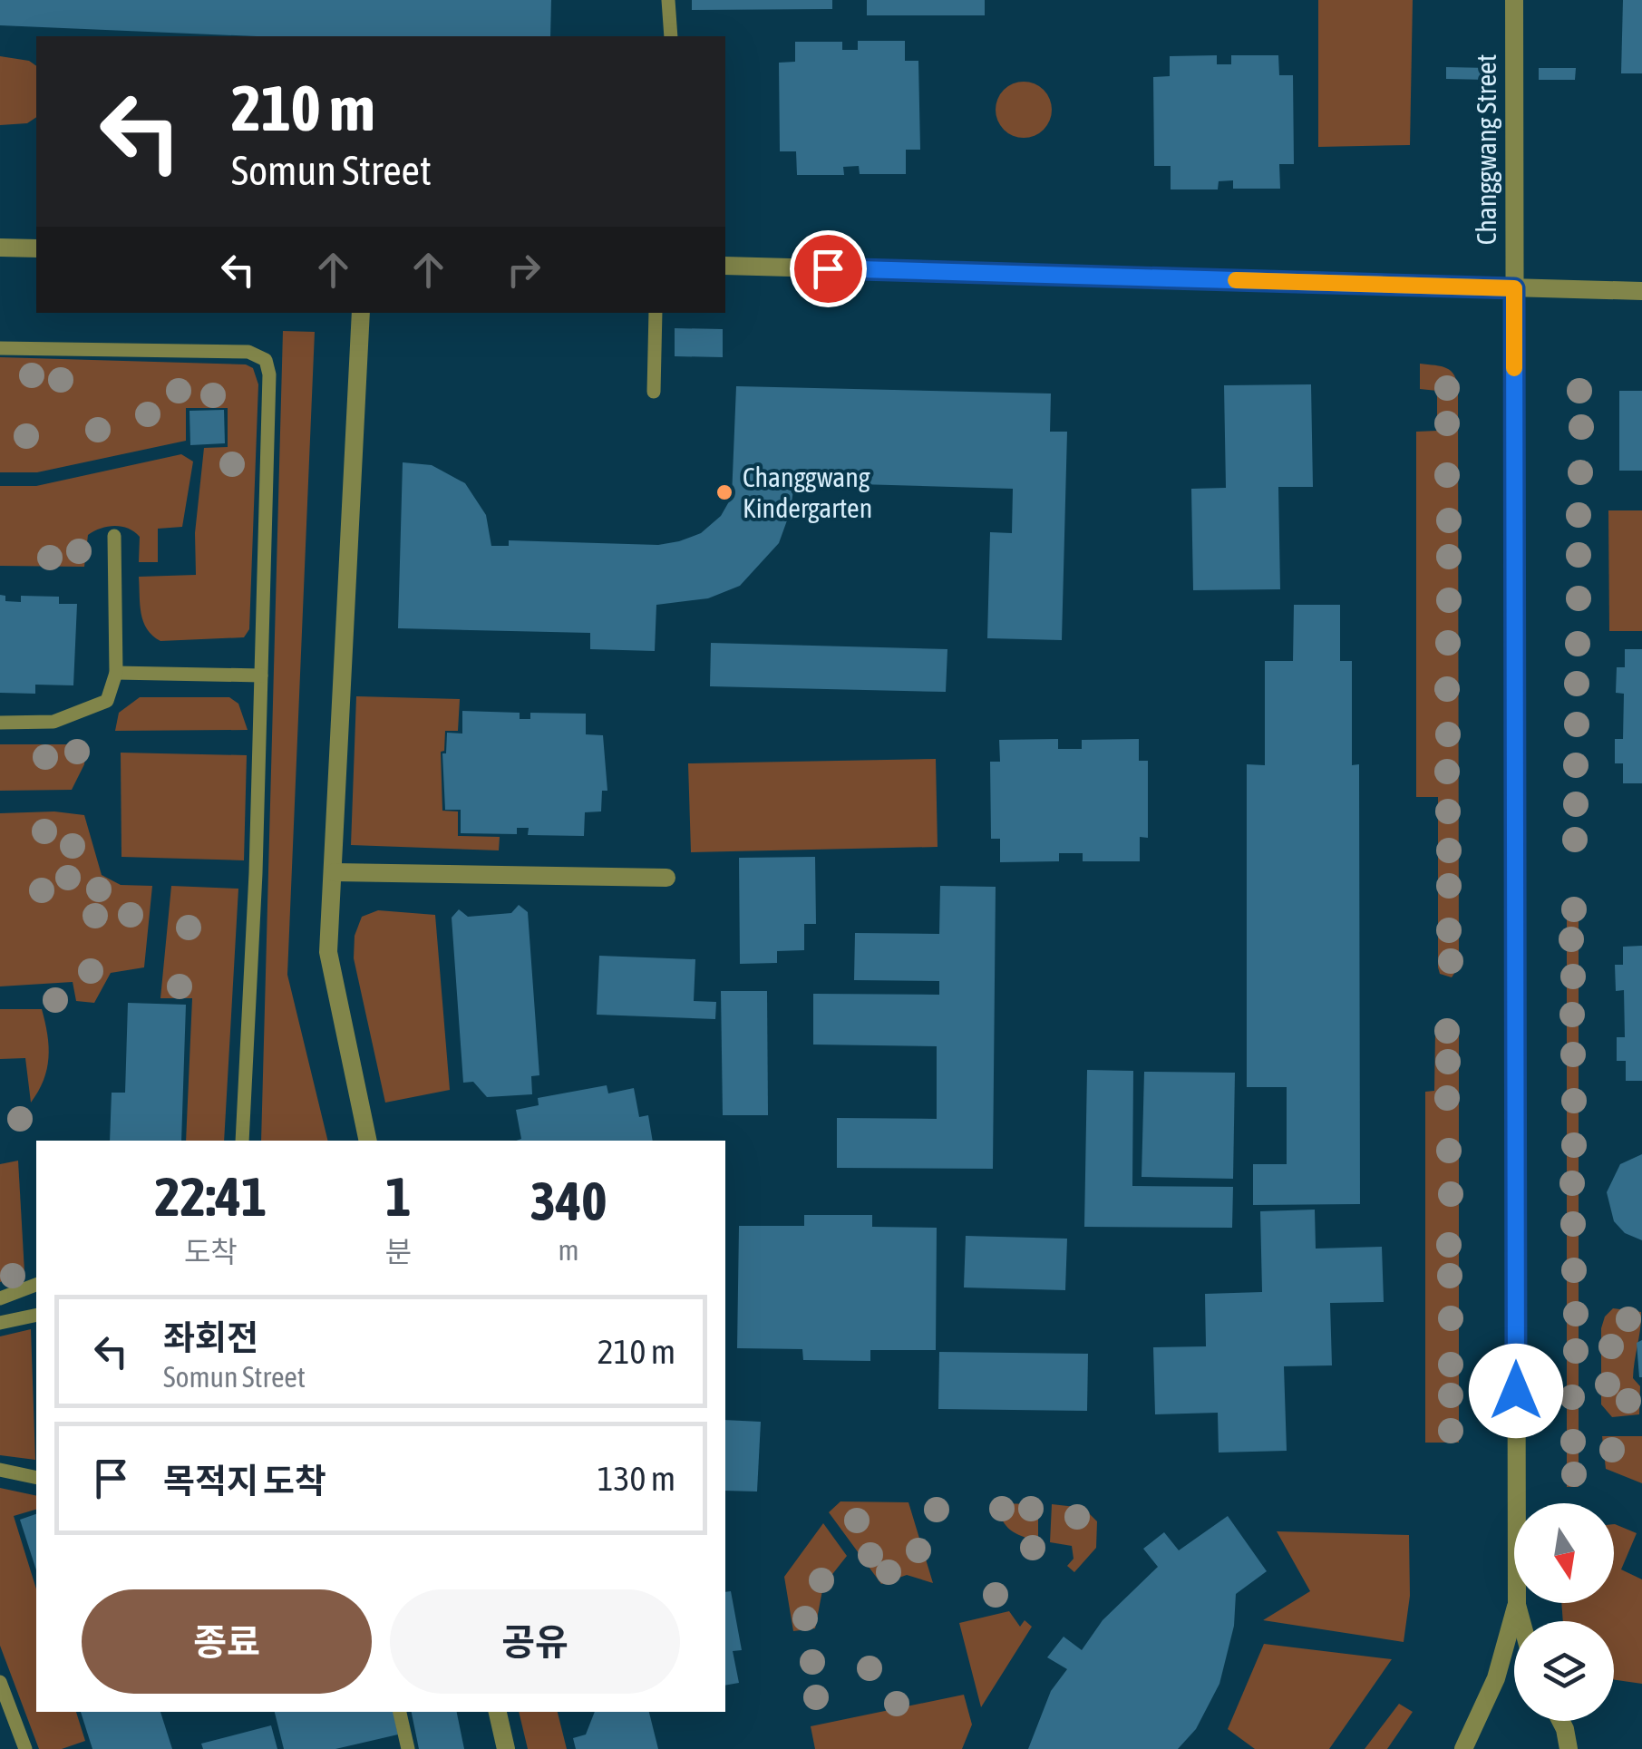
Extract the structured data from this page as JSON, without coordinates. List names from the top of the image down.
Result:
{
  "streets": {
    "street": ["Changgwang Street"]
  },
  "places": ["Changgwang Kindergarten"],
  "north": "bottom",
  "page": {
    "turn": ["210 m", "Somun Street"],
    "eta": [
      "22:41",
      "도착",
      "1",
      "분",
      "340",
      "m"
    ],
    "list": [
      {
        "name": "좌회전",
        "note": "Somun Street",
        "value": "210 m"
      },
      {
        "name": "목적지 도착",
        "value": "130 m"
      }
    ],
    "buttons": ["종료", "공유"]
  }
}
